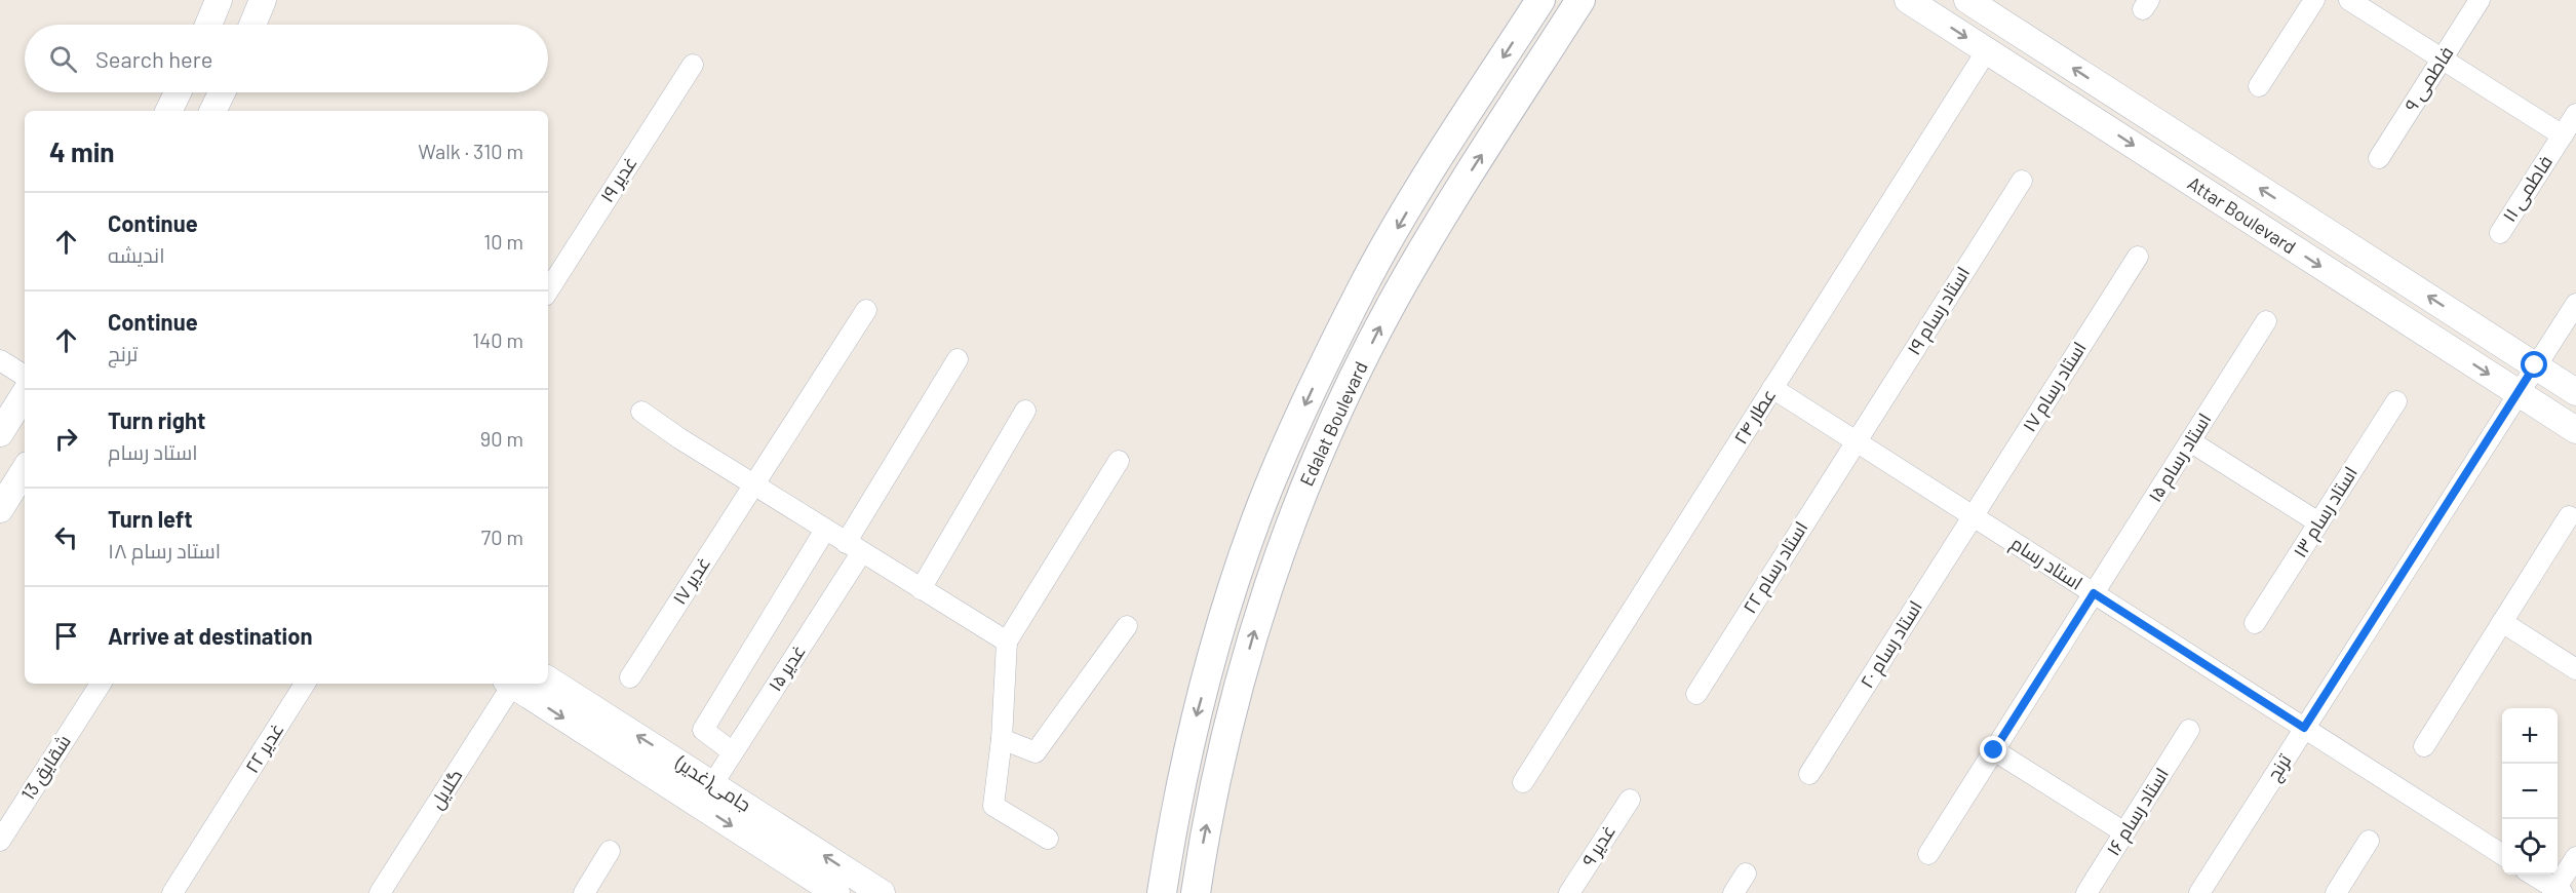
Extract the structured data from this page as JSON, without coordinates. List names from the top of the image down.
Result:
{
  "streets": {
    "main road": ["Edalat Boulevard"],
    "street": [
      "فاطمی ۹",
      "غدیر ۱۹",
      "فاطمی ۱۱",
      "Attar Boulevard",
      "استاد رسام ۱۹",
      "استاد رسام ۱۷",
      "عطار ۲۴",
      "استاد رسام ۱۵",
      "استاد رسام ۱۳",
      "استاد رسام",
      "استاد رسام ۲۲",
      "غدیر ۱۷",
      "استاد رسام ۲۰",
      "غدیر ۱۵",
      "غدیر ۲۲",
      "شقایق 13",
      "ترنج",
      "جامی(غدیر)",
      "گلایل",
      "استاد رسام ۱۶",
      "غدیر ۹"
    ]
  },
  "crossings": [
    ["Attar Boulevard", "عطار ۲۴"],
    ["Attar Boulevard", "ترنج"],
    ["استاد رسام ۱۹", "استاد رسام"],
    ["استاد رسام ۱۹", "استاد رسام ۲۲"],
    ["استاد رسام ۱۷", "استاد رسام"],
    ["استاد رسام ۱۷", "استاد رسام ۲۰"],
    ["عطار ۲۴", "استاد رسام"],
    ["استاد رسام ۱۵", "استاد رسام"],
    ["استاد رسام", "استاد رسام ۲۲"],
    ["استاد رسام", "استاد رسام ۲۰"],
    ["استاد رسام", "ترنج"],
    ["غدیر ۱۵", "جامی(غدیر)"]
  ],
  "page": {
    "search": "Search here",
    "heading": ["4 min", "Walk · 310 m"],
    "list": [
      ["Continue", "اندیشه", "10 m"],
      ["Continue", "ترنج", "140 m"],
      ["Turn right", "استاد رسام", "90 m"],
      ["Turn left", "استاد رسام ۱۸", "70 m"],
      "Arrive at destination"
    ],
    "map_buttons": ["+", "−"]
  }
}
